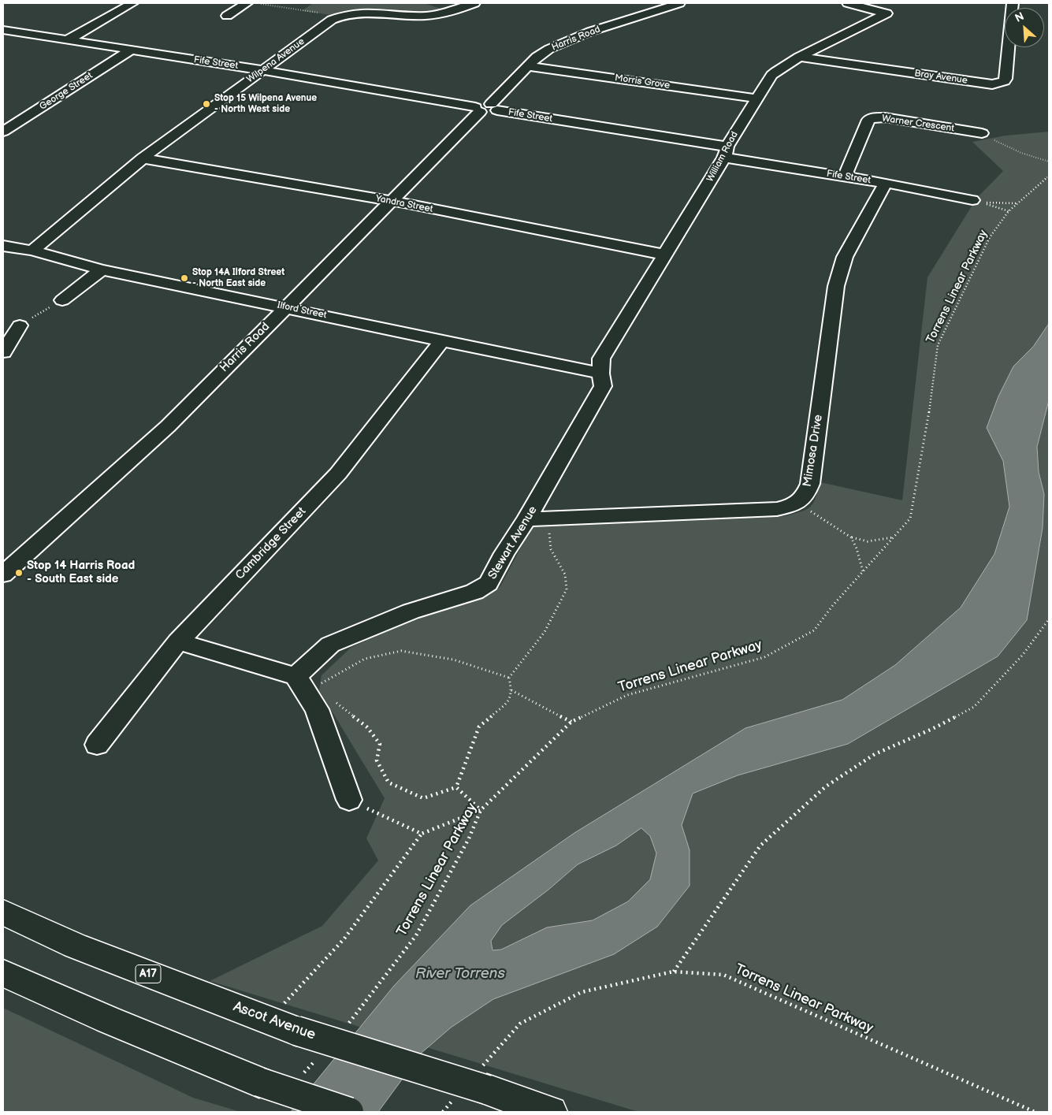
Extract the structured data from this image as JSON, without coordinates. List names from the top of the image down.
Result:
{
  "streets": {
    "highway": ["A17", "Ascot Avenue"],
    "street": [
      "Harris Road",
      "Wilpena Avenue",
      "Fife Street",
      "Bray Avenue",
      "Morris Grove",
      "George Street",
      "Warner Crescent",
      "William Road",
      "Yandra Street",
      "Ilford Street",
      "Mimosa Drive",
      "Stewart Avenue",
      "Cambridge Street"
    ],
    "path": ["Torrens Linear Parkway"]
  },
  "crossings": [
    ["Harris Road", "Fife Street"],
    ["Harris Road", "Morris Grove"],
    ["Harris Road", "Yandra Street"],
    ["Harris Road", "Ilford Street"],
    ["Wilpena Avenue", "Fife Street"],
    ["Wilpena Avenue", "Yandra Street"],
    ["Wilpena Avenue", "Ilford Street"],
    ["Fife Street", "George Street"],
    ["Fife Street", "Warner Crescent"],
    ["Fife Street", "William Road"],
    ["Fife Street", "Mimosa Drive"],
    ["Bray Avenue", "William Road"],
    ["Morris Grove", "William Road"],
    ["William Road", "Yandra Street"],
    ["William Road", "Ilford Street"],
    ["William Road", "Stewart Avenue"],
    ["Torrens Linear Parkway", "Ascot Avenue"],
    ["Ilford Street", "Stewart Avenue"],
    ["Ilford Street", "Cambridge Street"],
    ["Mimosa Drive", "Stewart Avenue"]
  ],
  "water": ["River Torrens"],
  "places": ["Stop 15 Wilpena Avenue - North West side", "Stop 14A Ilford Street - North East side", "Stop 14 Harris Road - South East side"],
  "north": "top left"
}
